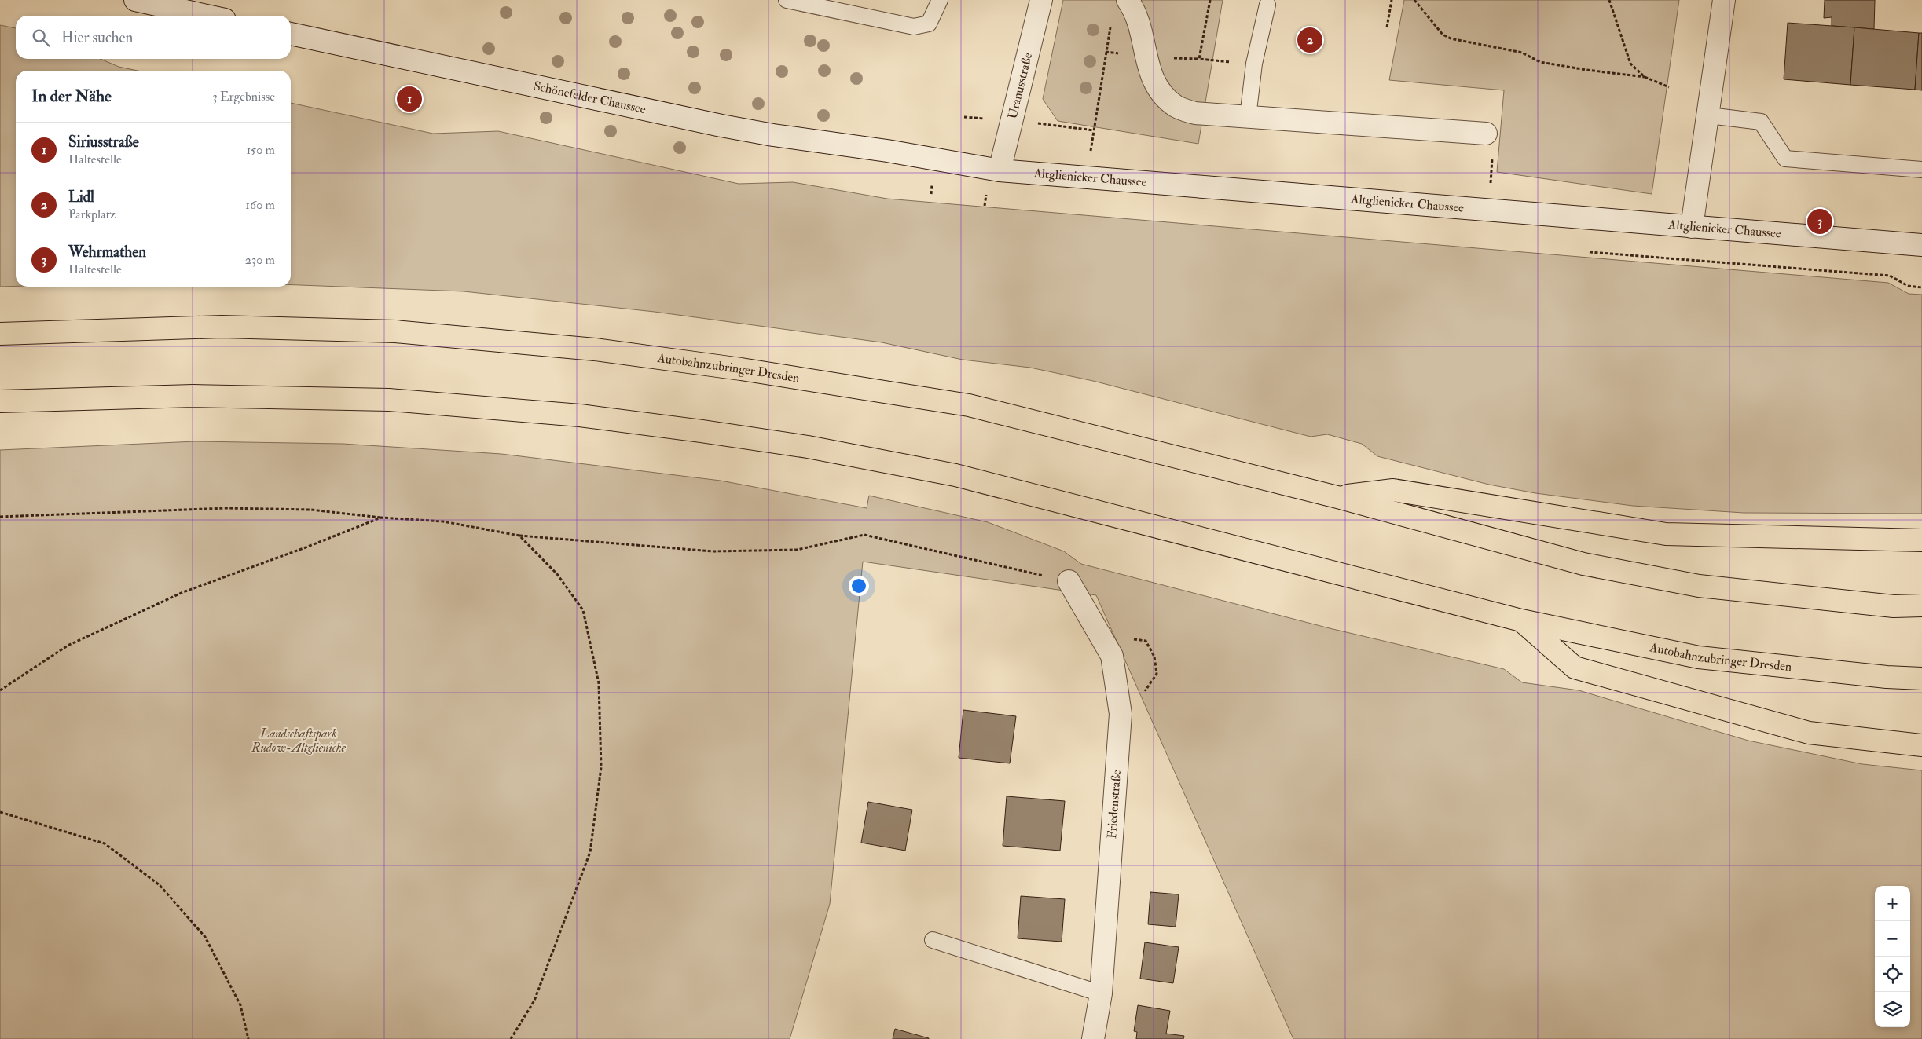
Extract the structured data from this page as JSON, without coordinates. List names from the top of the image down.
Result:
{
  "streets": {
    "highway": ["Autobahnzubringer Dresden"],
    "main road": [
      "Uranusstraße",
      "Schönefelder Chaussee",
      "Altglienicker Chaussee",
      "Friedenstraße"
    ]
  },
  "crossings": [
    ["Uranusstraße", "Altglienicker Chaussee"],
    ["Schönefelder Chaussee", "Altglienicker Chaussee"]
  ],
  "parks": ["Landschaftspark Rudow-Altglienicke"],
  "page": {
    "search": "Hier suchen",
    "pins": ["2", "1", "3"],
    "heading": ["In der Nähe", "3 Ergebnisse"],
    "list": [
      {
        "mark": "1",
        "name": "Siriusstraße",
        "note": "Haltestelle",
        "value": "150 m"
      },
      {
        "mark": "2",
        "name": "Lidl",
        "note": "Parkplatz",
        "value": "160 m"
      },
      {
        "mark": "3",
        "name": "Wehrmathen",
        "note": "Haltestelle",
        "value": "230 m"
      }
    ],
    "map_buttons": ["+", "−"]
  }
}
